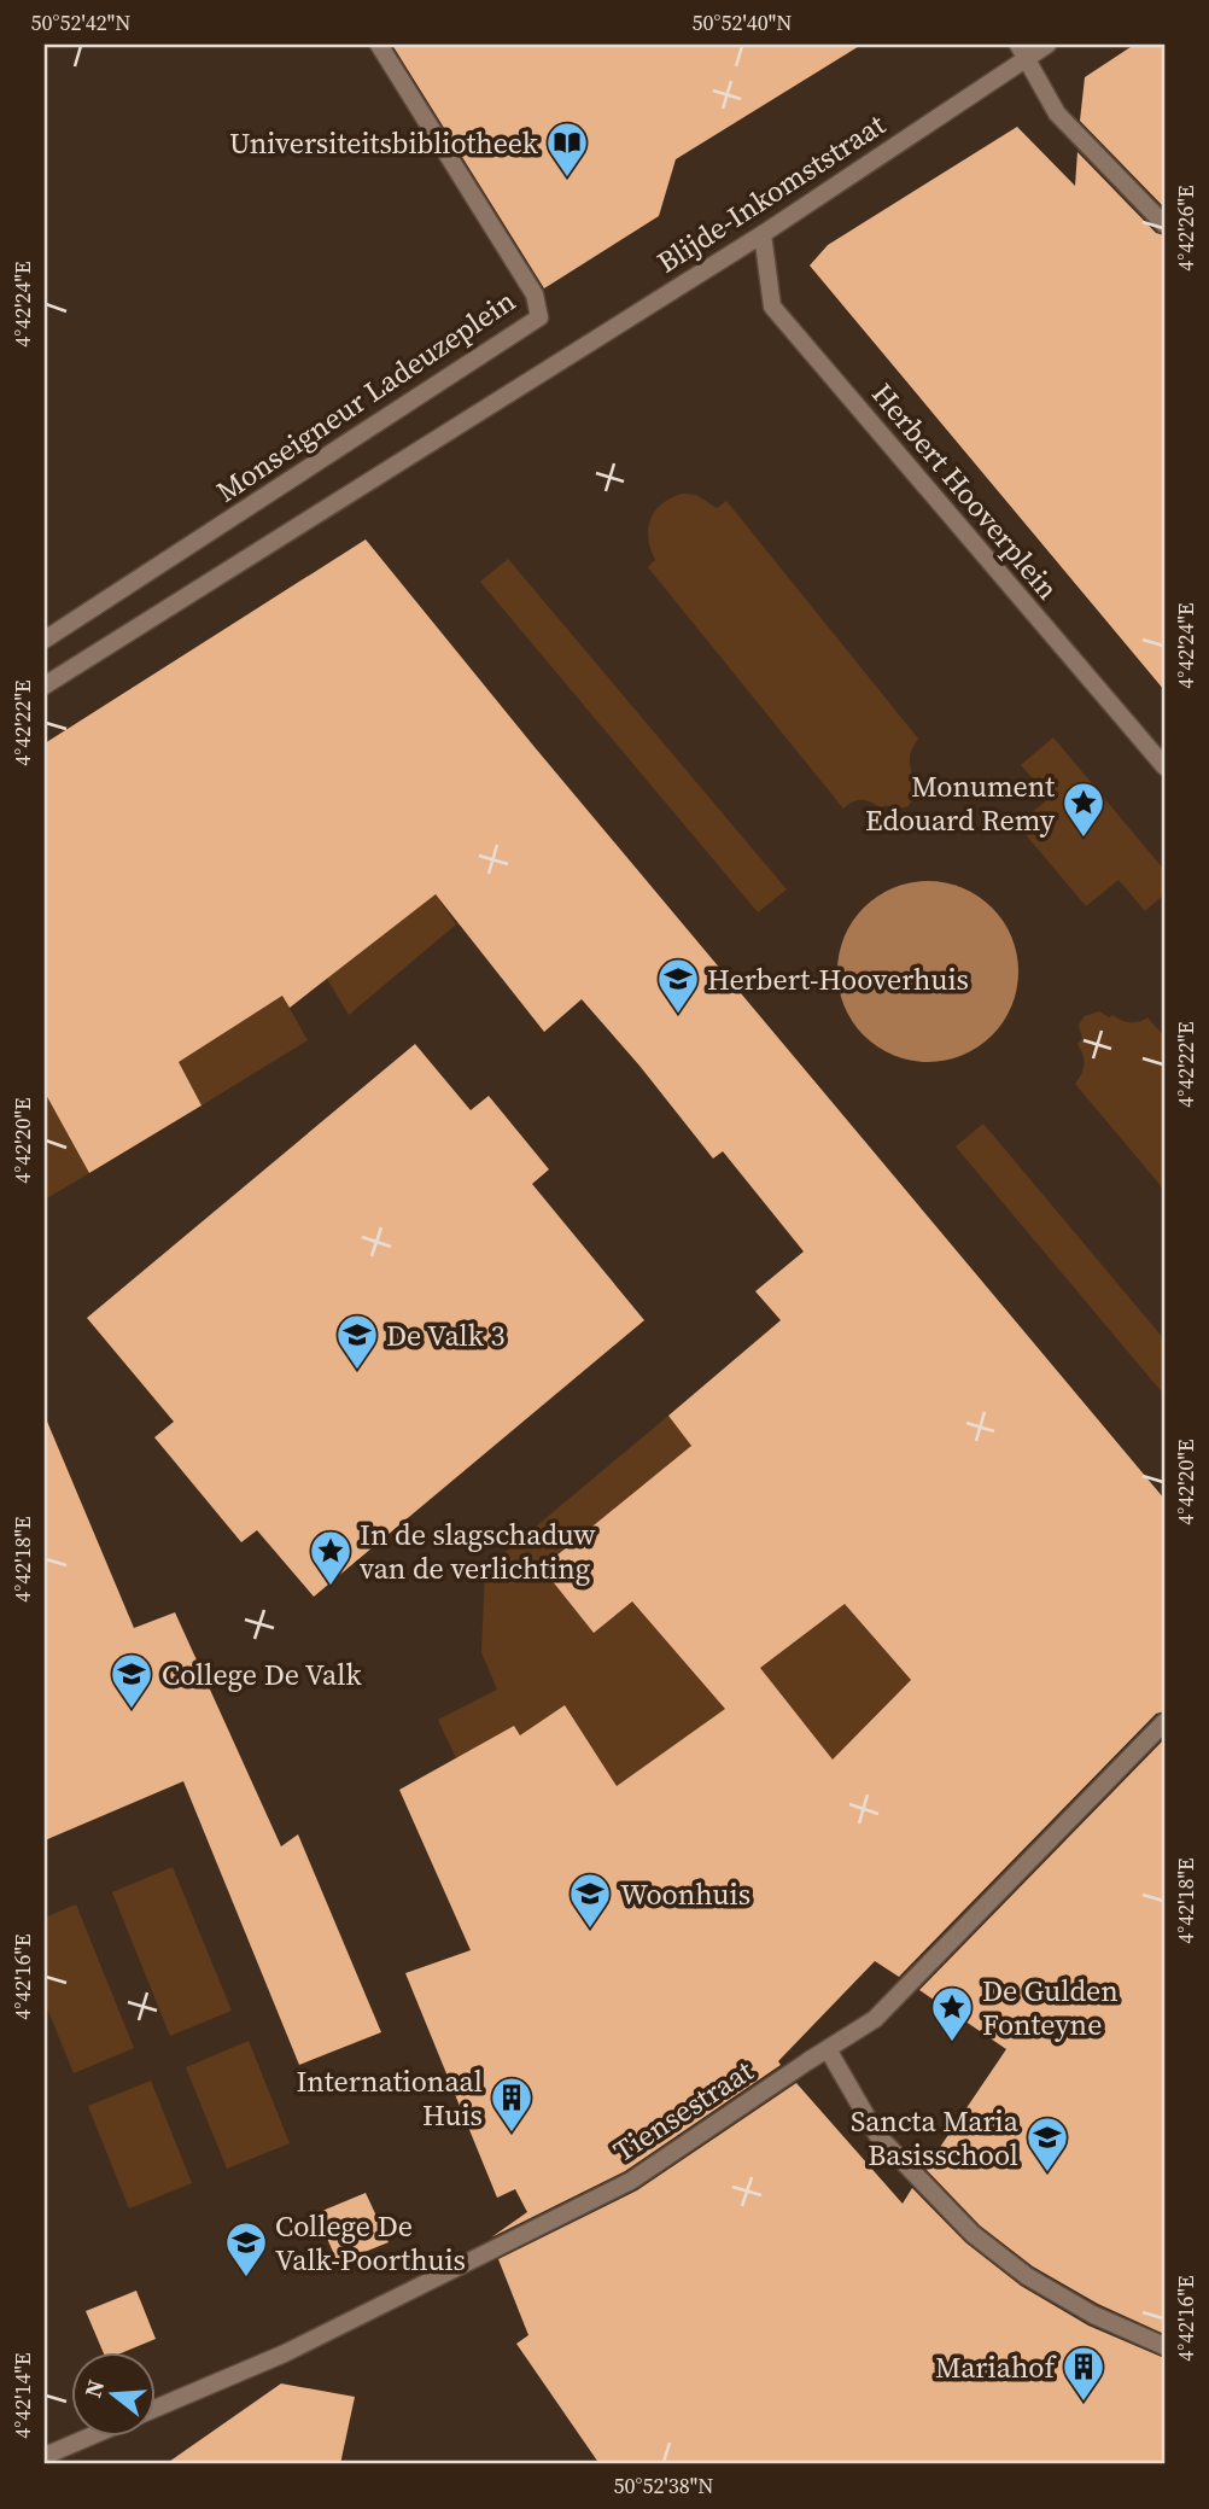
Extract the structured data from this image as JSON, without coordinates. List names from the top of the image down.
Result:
{
  "streets": {
    "street": [
      "Blijde-Inkomststraat",
      "Monseigneur Ladeuzeplein",
      "Herbert Hooverplein",
      "Tiensestraat"
    ]
  },
  "crossings": [
    ["Blijde-Inkomststraat", "Herbert Hooverplein"]
  ],
  "places": {
    "library": ["Universiteitsbibliotheek"],
    "place": ["Monument Edouard Remy", "In de slagschaduw van de verlichting", "De Gulden Fonteyne"],
    "school or university": [
      "Herbert-Hooverhuis",
      "De Valk 3",
      "College De Valk",
      "Woonhuis",
      "Sancta Maria Basisschool",
      "College De Valk-Poorthuis"
    ],
    "building": ["Internationaal Huis", "Mariahof"]
  },
  "north": "left",
  "coordinates": [
    "50°52'42\"N",
    "50°52'40\"N",
    "4°42'26\"E",
    "4°42'24\"E",
    "4°42'22\"E",
    "4°42'20\"E",
    "4°42'18\"E",
    "4°42'16\"E",
    "4°42'14\"E",
    "50°52'38\"N"
  ]
}
